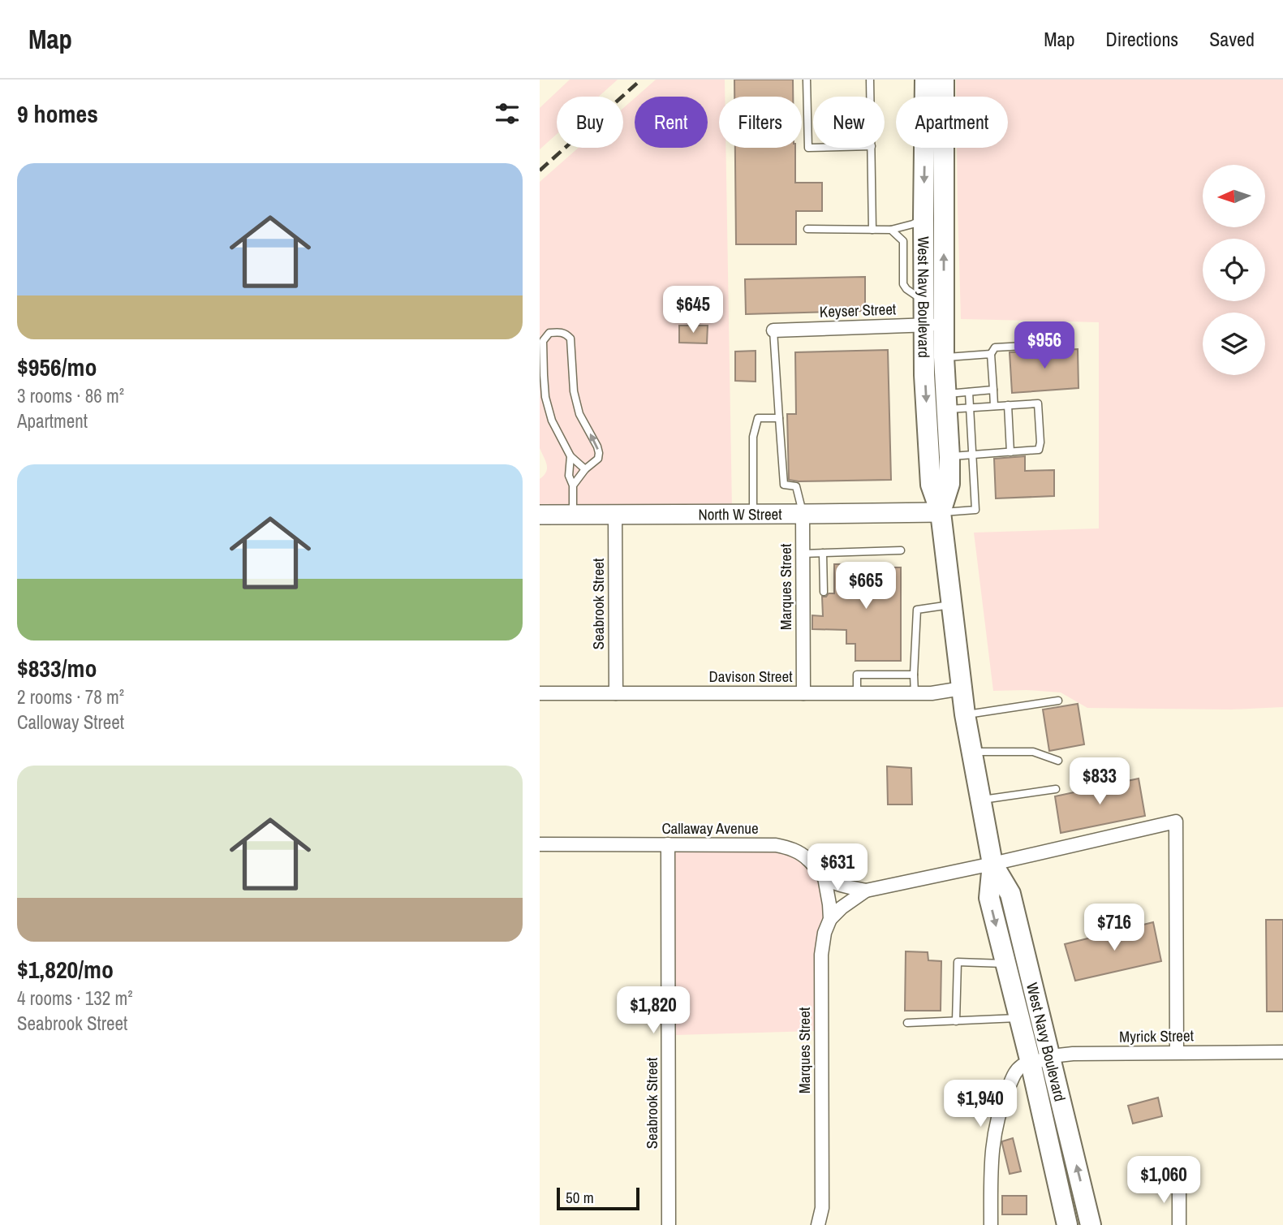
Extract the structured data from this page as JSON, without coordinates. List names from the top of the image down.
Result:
{
  "streets": {
    "main road": ["West Navy Boulevard", "North W Street"],
    "street": [
      "Keyser Street",
      "Marques Street",
      "Seabrook Street",
      "Davison Street",
      "Callaway Avenue",
      "Myrick Street"
    ]
  },
  "crossings": [
    ["West Navy Boulevard", "Keyser Street"],
    ["West Navy Boulevard", "North W Street"],
    ["West Navy Boulevard", "Davison Street"],
    ["West Navy Boulevard", "Callaway Avenue"],
    ["West Navy Boulevard", "Myrick Street"],
    ["North W Street", "Marques Street"],
    ["North W Street", "Seabrook Street"],
    ["Marques Street", "Davison Street"],
    ["Marques Street", "Callaway Avenue"],
    ["Seabrook Street", "Davison Street"],
    ["Seabrook Street", "Callaway Avenue"],
    ["Callaway Avenue", "Myrick Street"]
  ],
  "scale_bar": "50 m",
  "north": "left",
  "page": {
    "header": "Map",
    "nav": ["Map", "Directions", "Saved"],
    "heading": "9 homes",
    "chip": [
      "Buy",
      "Rent",
      "Filters",
      "New",
      "Apartment"
    ],
    "list": [
      {
        "name": "$956/mo",
        "note": "3 rooms · 86 m² · Apartment"
      },
      {
        "name": "$833/mo",
        "note": "2 rooms · 78 m² · Calloway Street"
      },
      {
        "name": "$1,820/mo",
        "note": "4 rooms · 132 m² · Seabrook Street"
      }
    ],
    "price": [
      "$645",
      "$956",
      "$665",
      "$833",
      "$631",
      "$716",
      "$1,820",
      "$1,940",
      "$1,060"
    ],
    "scale": "50 m"
  }
}
